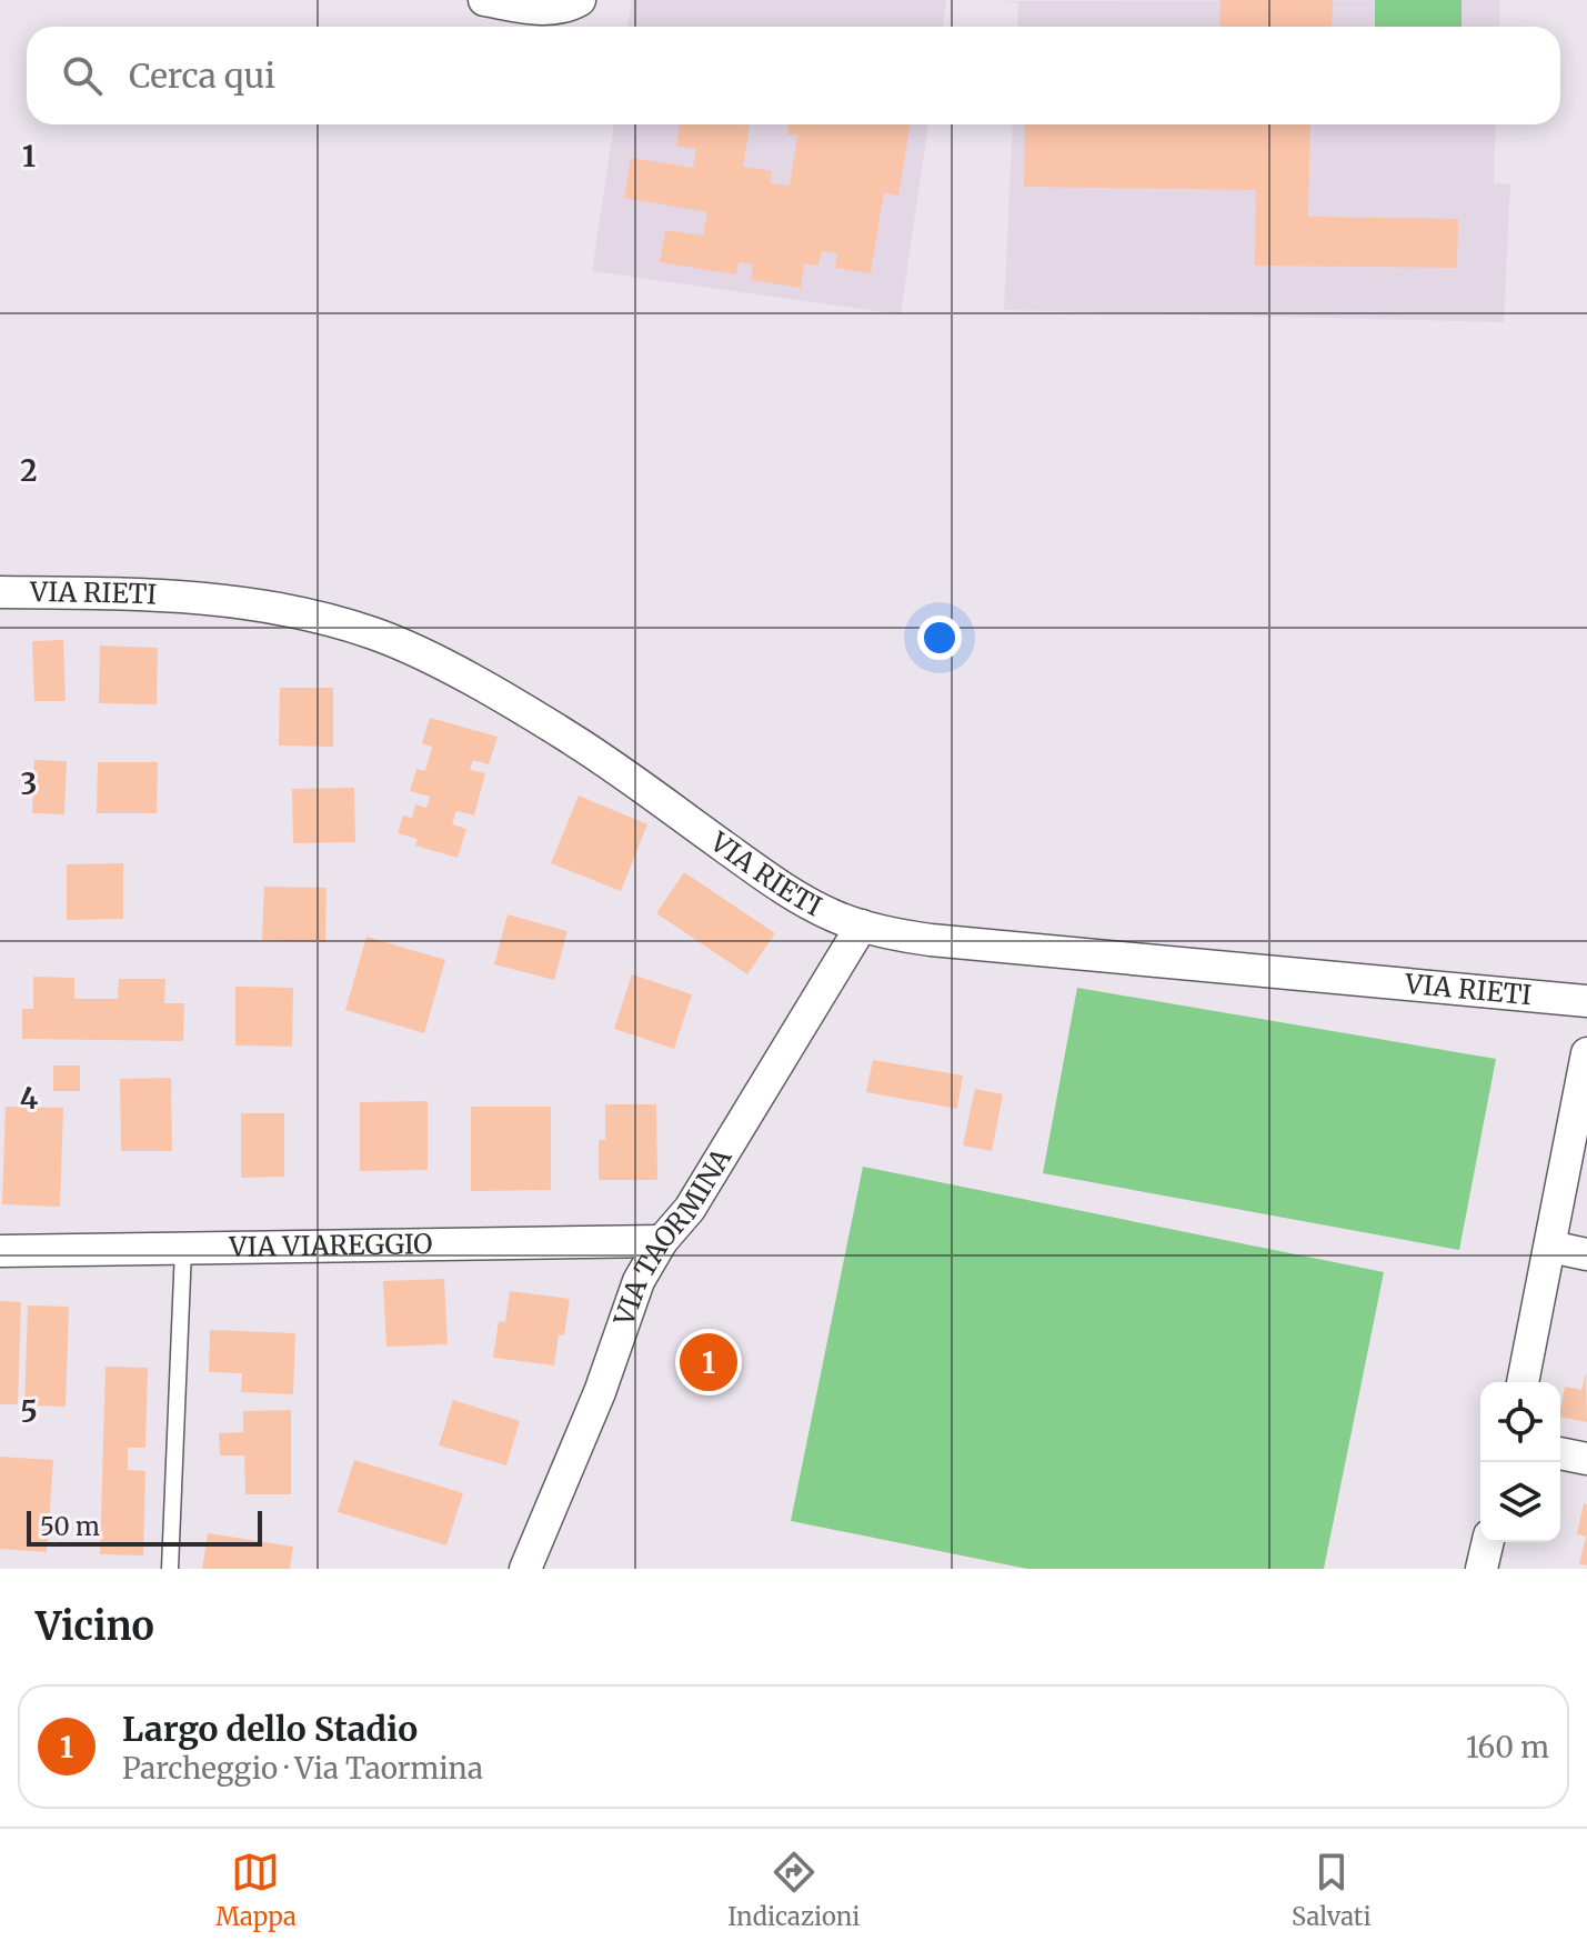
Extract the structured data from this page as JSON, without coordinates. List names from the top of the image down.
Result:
{
  "streets": {
    "street": ["VIA RIETI", "VIA TAORMINA", "VIA VIAREGGIO"]
  },
  "crossings": [
    ["VIA RIETI", "VIA TAORMINA"],
    ["VIA TAORMINA", "VIA VIAREGGIO"]
  ],
  "scale_bar": "50 m",
  "page": {
    "search": "Cerca qui",
    "pins": "1",
    "scale": "50 m",
    "heading": "Vicino",
    "list": [
      {
        "mark": "1",
        "name": "Largo dello Stadio",
        "note": "Parcheggio · Via Taormina",
        "value": "160 m"
      }
    ],
    "nav": ["Mappa", "Indicazioni", "Salvati"]
  },
  "grid": {
    "rows": [
      "1",
      "2",
      "3",
      "4",
      "5"
    ]
  }
}
